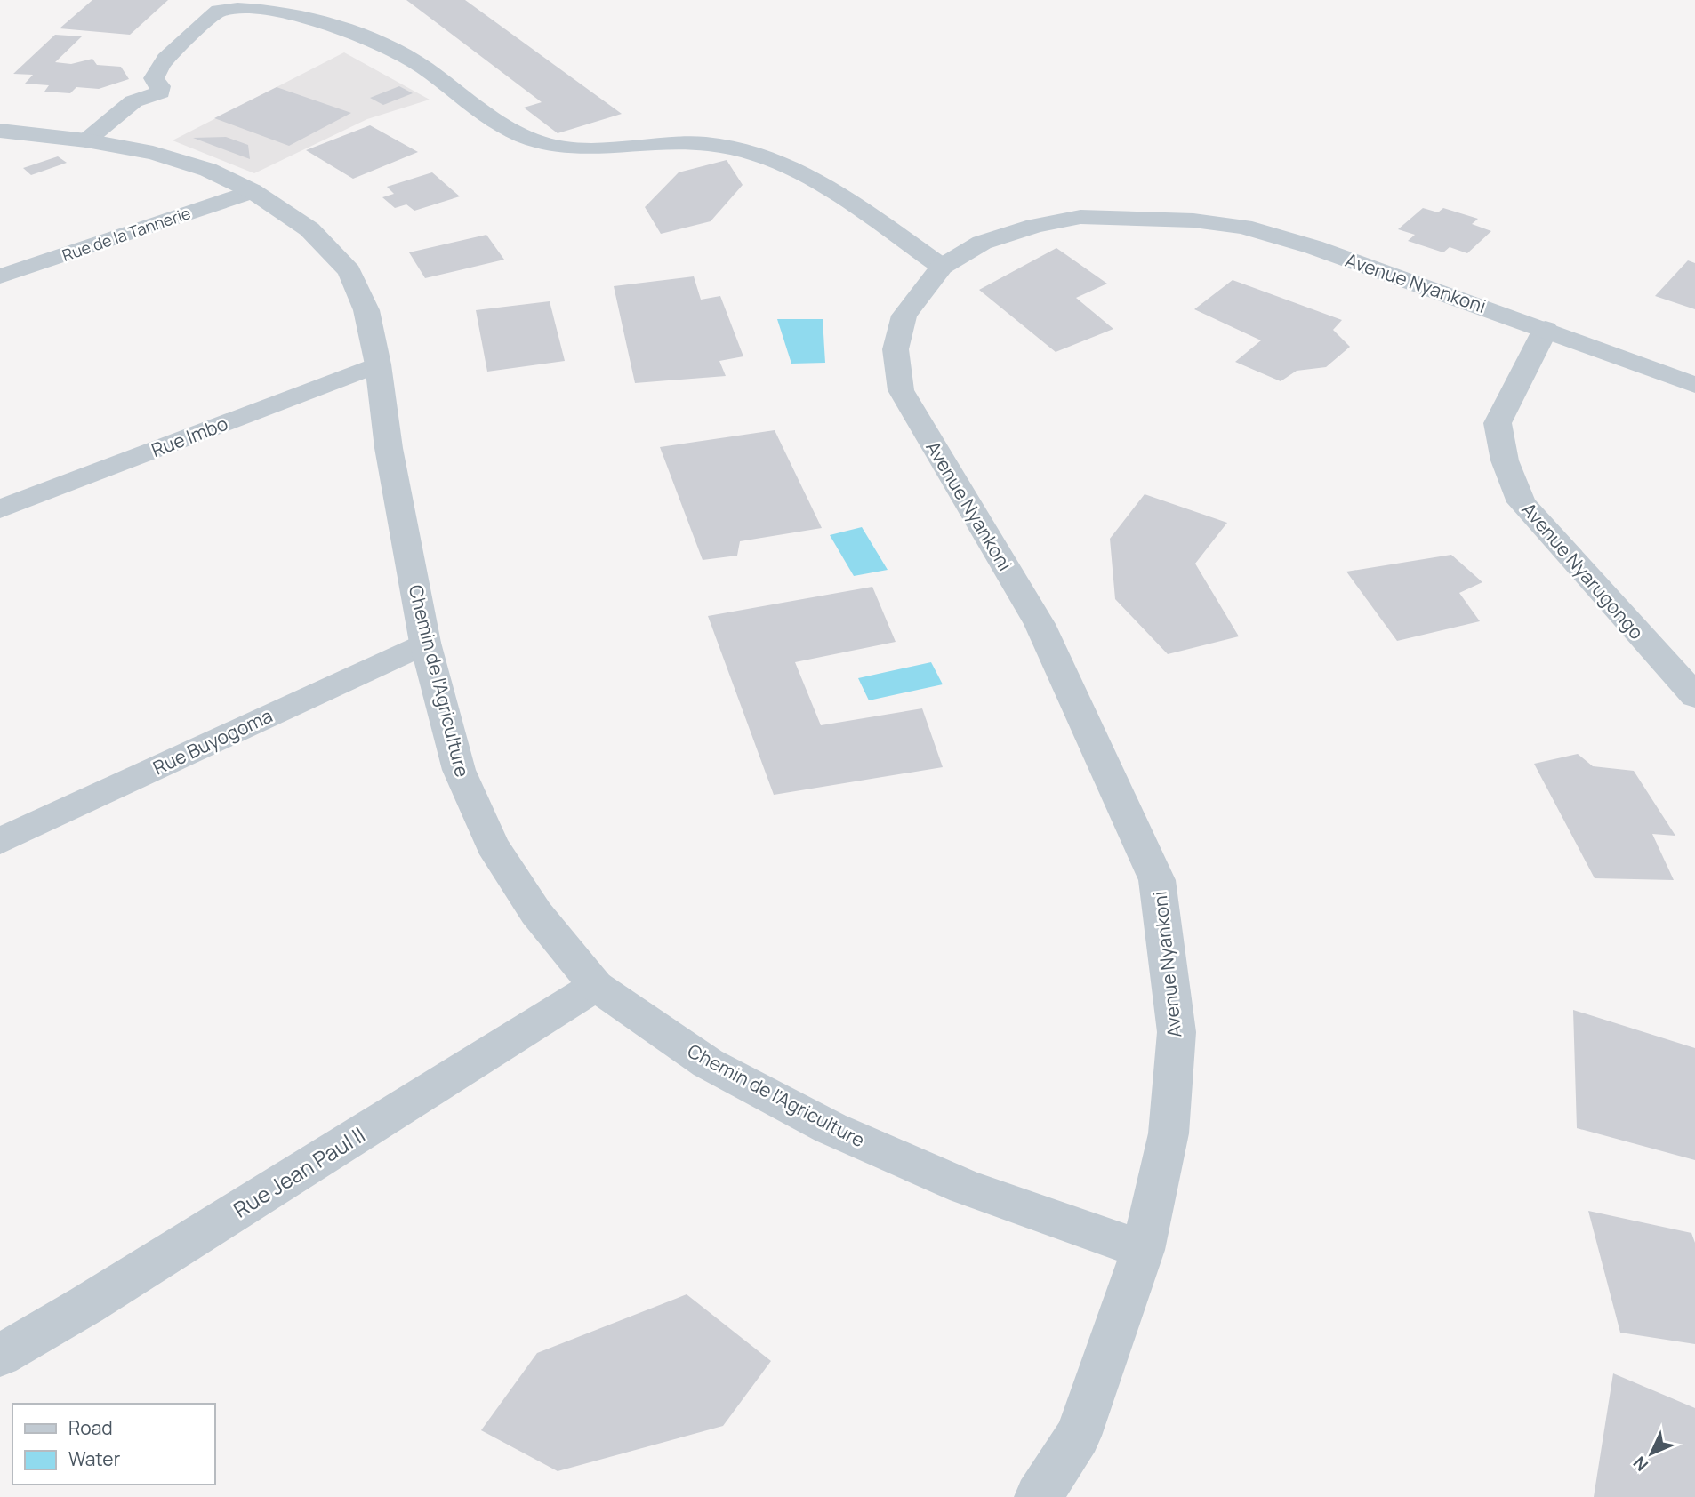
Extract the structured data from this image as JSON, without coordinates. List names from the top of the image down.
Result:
{
  "streets": {
    "street": [
      "Rue de la Tannerie",
      "Avenue Nyankoni",
      "Rue Imbo",
      "Avenue Nyarugongo",
      "Chemin de l'Agriculture",
      "Rue Buyogoma",
      "Rue Jean Paul II"
    ]
  },
  "crossings": [
    ["Rue de la Tannerie", "Chemin de l'Agriculture"],
    ["Avenue Nyankoni", "Avenue Nyarugongo"],
    ["Avenue Nyankoni", "Chemin de l'Agriculture"],
    ["Rue Imbo", "Chemin de l'Agriculture"],
    ["Chemin de l'Agriculture", "Rue Buyogoma"],
    ["Chemin de l'Agriculture", "Rue Jean Paul II"]
  ],
  "legend": ["Road", "Water"],
  "north": "bottom left"
}
